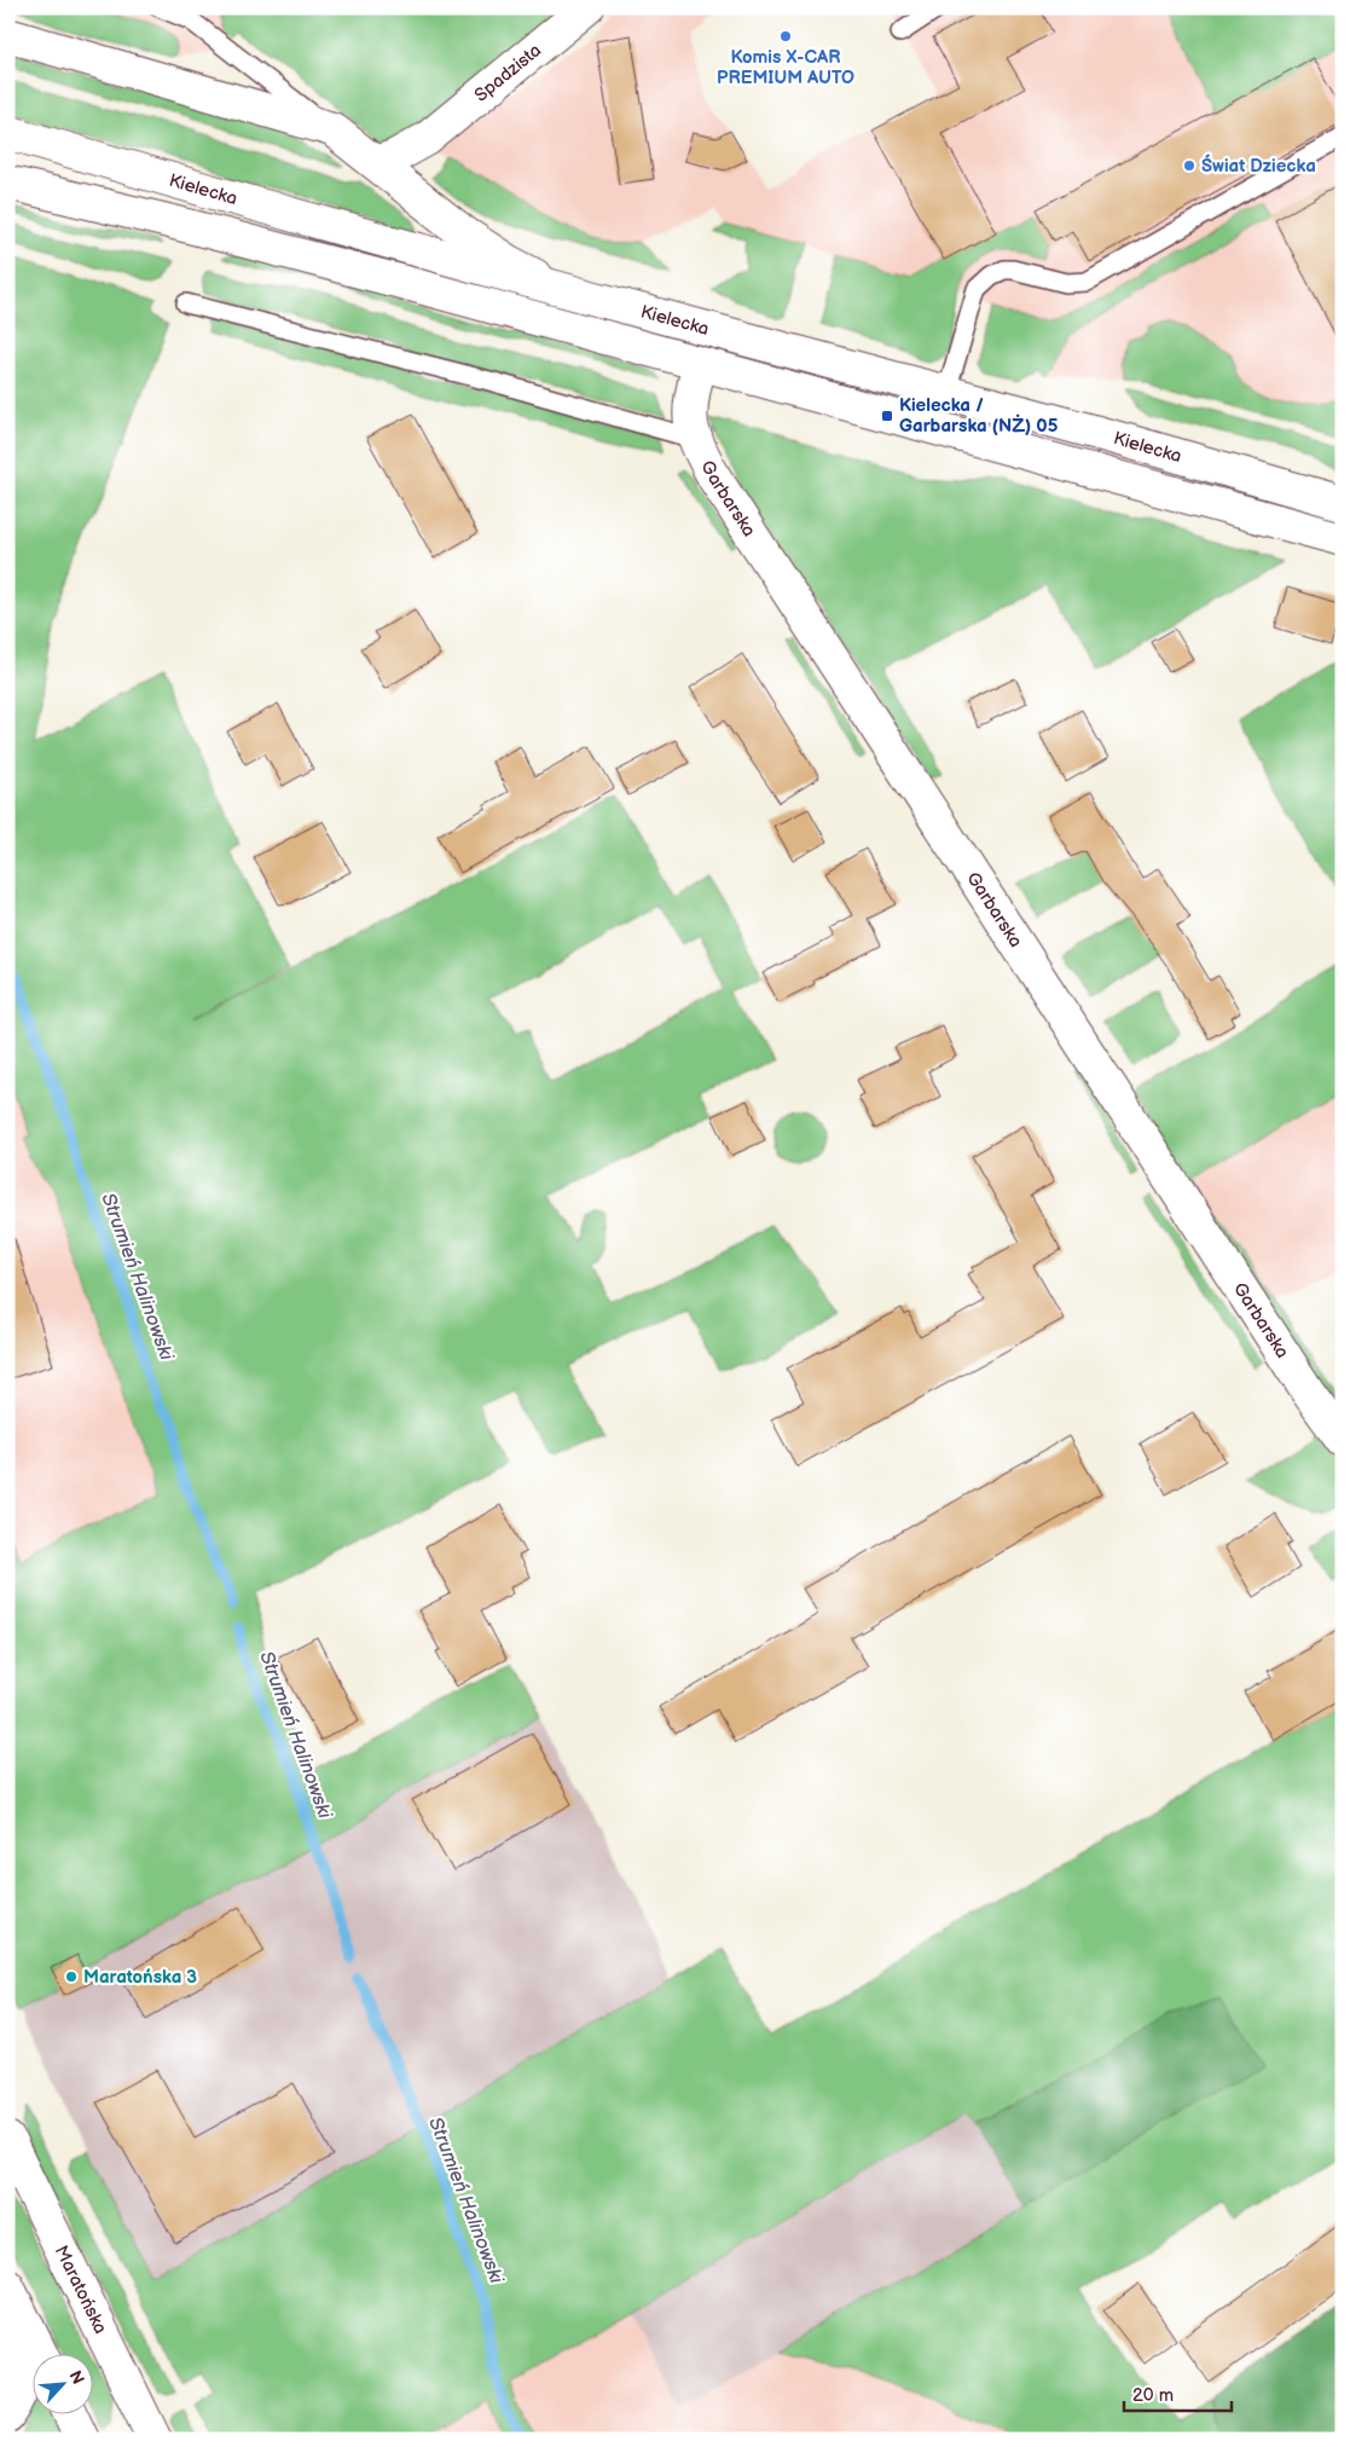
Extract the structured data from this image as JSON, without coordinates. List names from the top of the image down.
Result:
{
  "streets": {
    "main road": [
      "Spadzista",
      "Kielecka",
      "Garbarska",
      "Maratońska"
    ]
  },
  "crossings": [
    ["Kielecka", "Garbarska"]
  ],
  "water": ["Strumień Halinowski"],
  "places": {
    "other": ["Komis X-CAR PREMIUM AUTO", "Świat Dziecka", "Maratońska 3"],
    "transit": ["Kielecka / Garbarska (NŻ) 05"]
  },
  "scale_bar": "20 m",
  "north": "top right"
}
